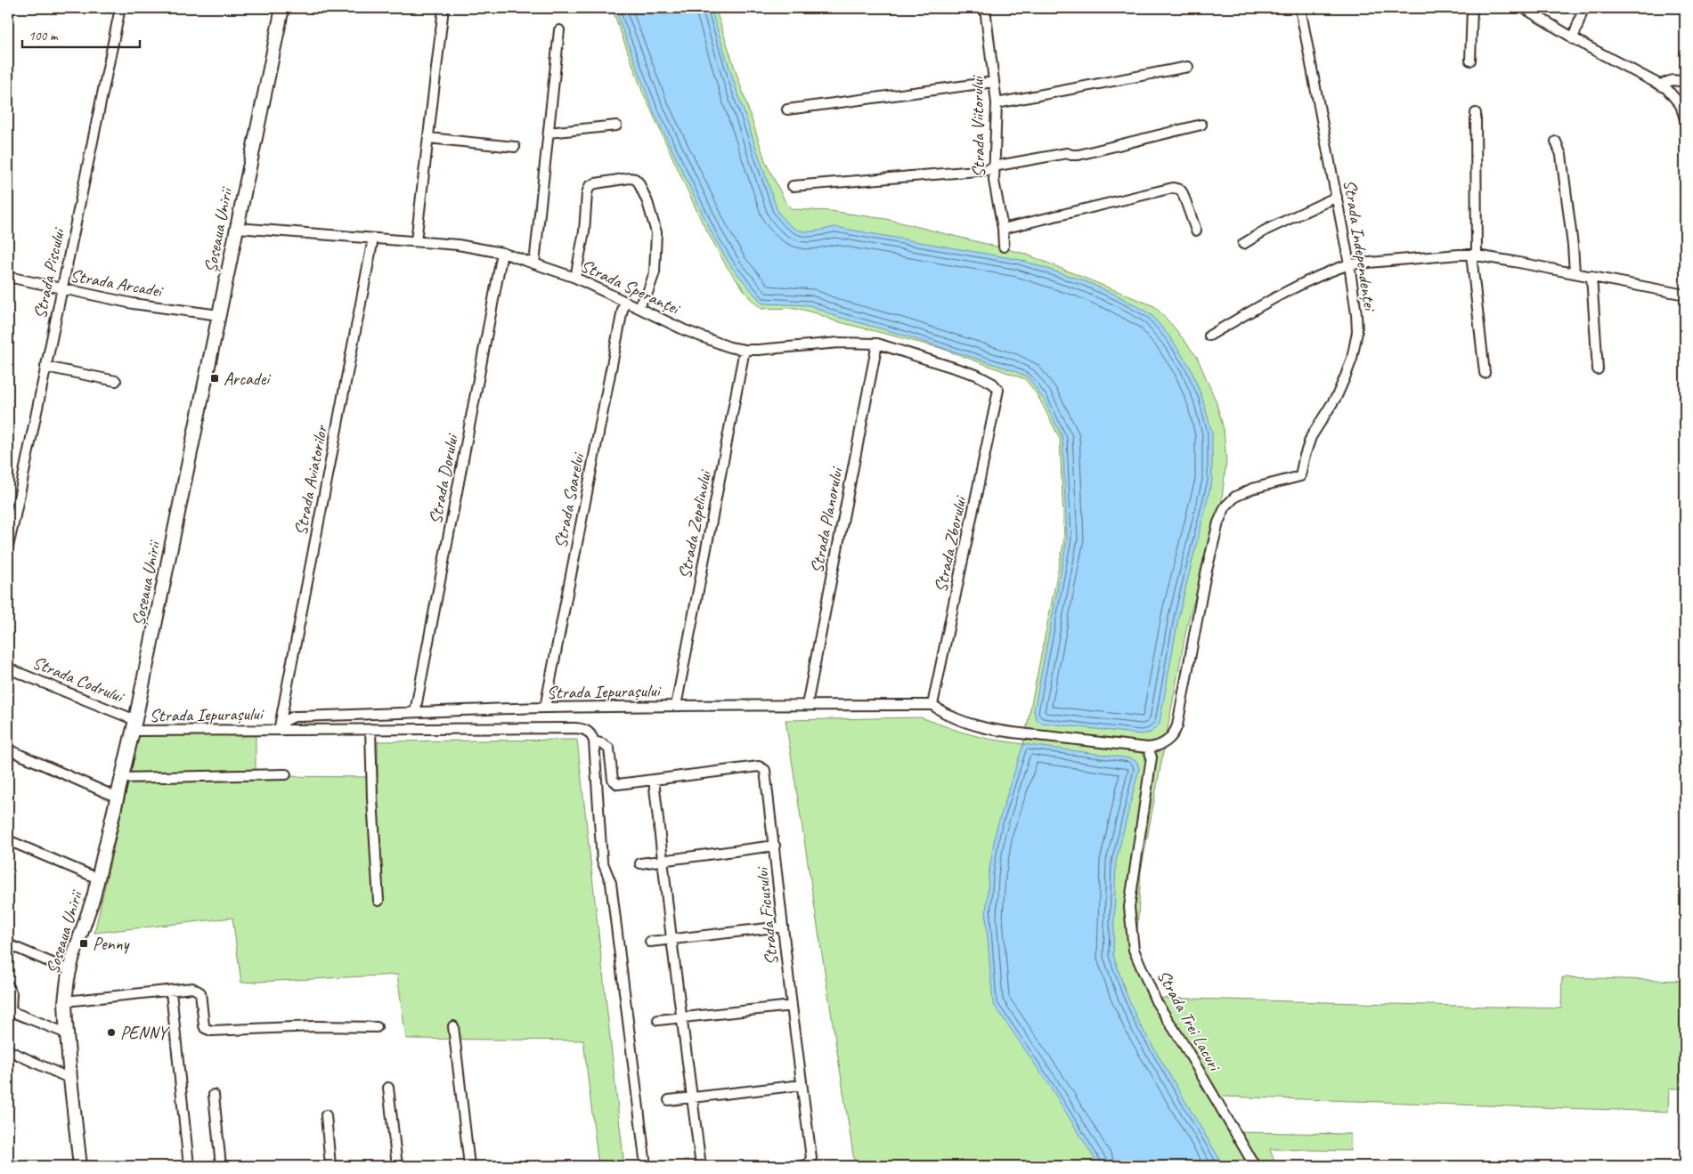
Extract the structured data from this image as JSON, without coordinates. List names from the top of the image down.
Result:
{
  "streets": {
    "main road": ["Șoseaua Unirii"],
    "street": [
      "Strada Viitorului",
      "Strada Independenței",
      "Strada Piscului",
      "Strada Arcadei",
      "Strada Speranței",
      "Strada Dorului",
      "Strada Aviatorilor",
      "Strada Soarelui",
      "Strada Planorului",
      "Strada Zepelinului",
      "Strada Zborului",
      "Strada Codrului",
      "Strada Iepurașului",
      "Strada Ficusului",
      "Strada Trei Lacuri"
    ]
  },
  "crossings": [
    ["Șoseaua Unirii", "Strada Arcadei"],
    ["Șoseaua Unirii", "Strada Speranței"],
    ["Șoseaua Unirii", "Strada Codrului"],
    ["Șoseaua Unirii", "Strada Iepurașului"],
    ["Strada Independenței", "Strada Trei Lacuri"],
    ["Strada Piscului", "Strada Arcadei"],
    ["Strada Speranței", "Strada Dorului"],
    ["Strada Speranței", "Strada Aviatorilor"],
    ["Strada Speranței", "Strada Soarelui"],
    ["Strada Speranței", "Strada Planorului"],
    ["Strada Speranței", "Strada Zepelinului"],
    ["Strada Speranței", "Strada Zborului"],
    ["Strada Dorului", "Strada Iepurașului"],
    ["Strada Aviatorilor", "Strada Iepurașului"],
    ["Strada Soarelui", "Strada Iepurașului"],
    ["Strada Planorului", "Strada Iepurașului"],
    ["Strada Zepelinului", "Strada Iepurașului"],
    ["Strada Zborului", "Strada Iepurașului"],
    ["Strada Codrului", "Strada Iepurașului"],
    ["Strada Iepurașului", "Strada Ficusului"]
  ],
  "places": {
    "transit": ["Arcadei", "Penny"],
    "other": ["PENNY"]
  },
  "scale_bar": "100 m"
}
